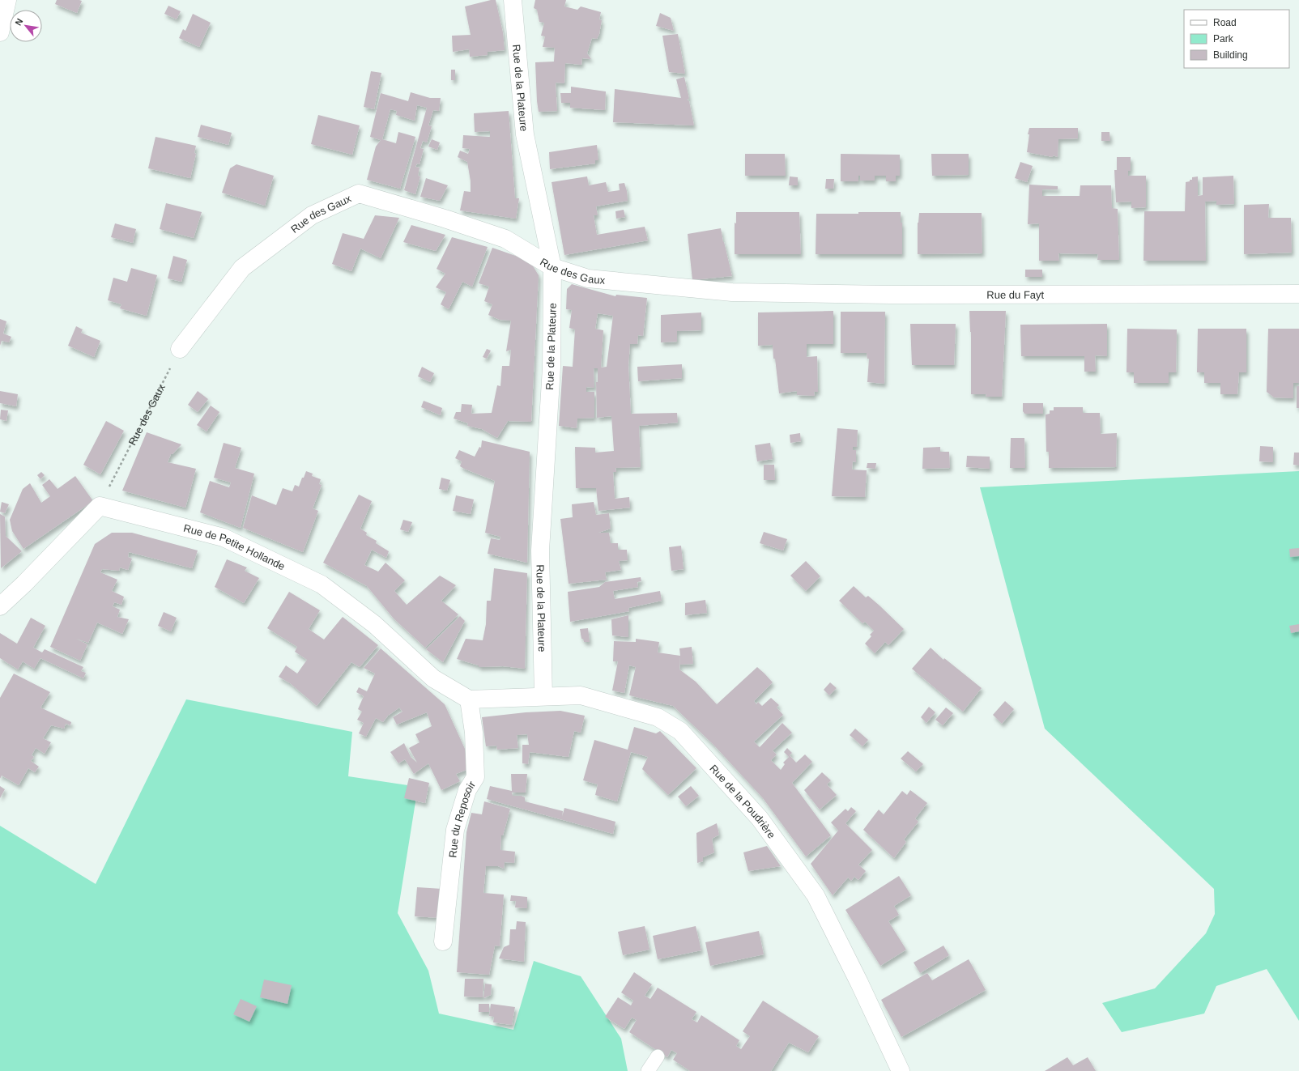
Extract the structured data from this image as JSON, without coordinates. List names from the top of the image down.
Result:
{
  "streets": {
    "street": [
      "Rue de la Plateure",
      "Rue des Gaux",
      "Rue du Fayt",
      "Rue de Petite Hollande",
      "Rue de la Poudrière",
      "Rue du Reposoir"
    ]
  },
  "crossings": [
    ["Rue de la Plateure", "Rue des Gaux"],
    ["Rue de la Plateure", "Rue de la Poudrière"],
    ["Rue des Gaux", "Rue du Fayt"],
    ["Rue des Gaux", "Rue de Petite Hollande"],
    ["Rue de Petite Hollande", "Rue de la Poudrière"],
    ["Rue de Petite Hollande", "Rue du Reposoir"],
    ["Rue de la Poudrière", "Rue du Reposoir"]
  ],
  "legend": ["Road", "Park", "Building"],
  "north": "top left"
}
